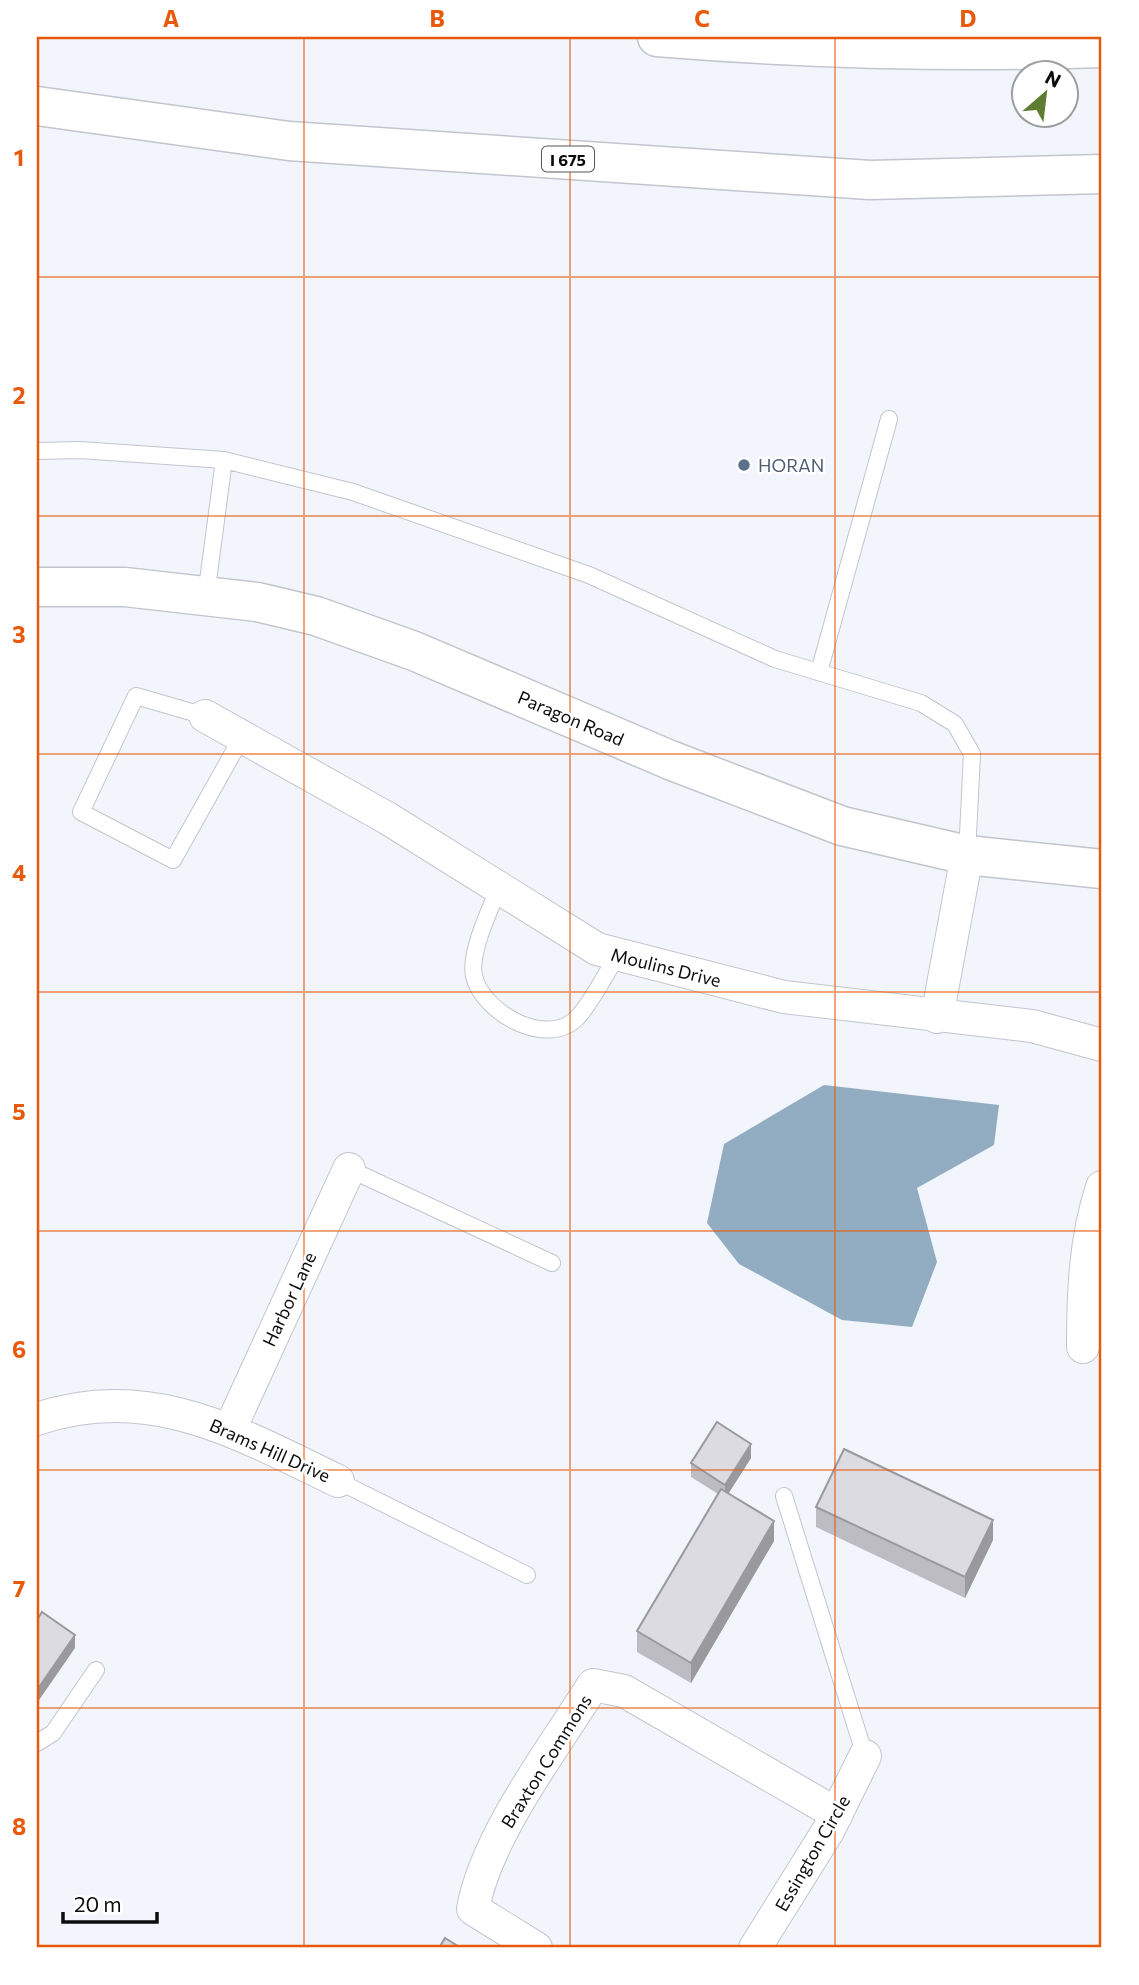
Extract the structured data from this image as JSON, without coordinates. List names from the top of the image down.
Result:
{
  "streets": {
    "main road": ["I 675", "Paragon Road"],
    "street": [
      "Moulins Drive",
      "Harbor Lane",
      "Brams Hill Drive",
      "Braxton Commons",
      "Essington Circle"
    ]
  },
  "crossings": [
    ["Harbor Lane", "Brams Hill Drive"],
    ["Braxton Commons", "Essington Circle"]
  ],
  "places": ["HORAN"],
  "scale_bar": "20 m",
  "north": "top right",
  "grid": {
    "columns": [
      "A",
      "B",
      "C",
      "D"
    ],
    "rows": [
      "1",
      "2",
      "3",
      "4",
      "5",
      "6",
      "7",
      "8"
    ]
  }
}
